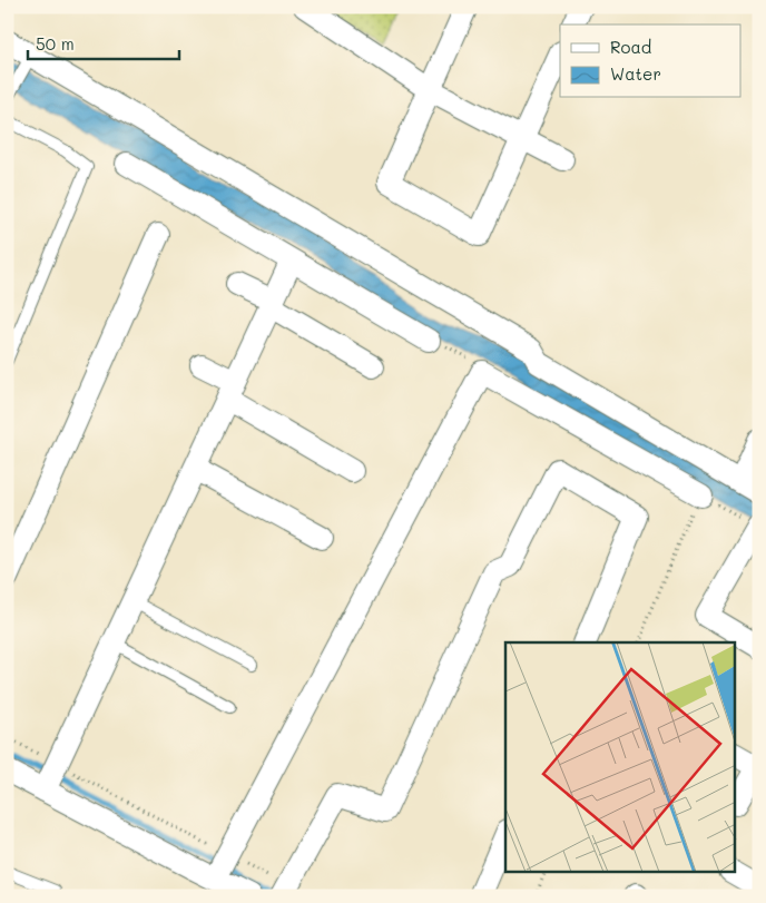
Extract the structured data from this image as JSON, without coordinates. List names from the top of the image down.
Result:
{
  "legend": ["Road", "Water"],
  "scale_bar": "50 m"
}
